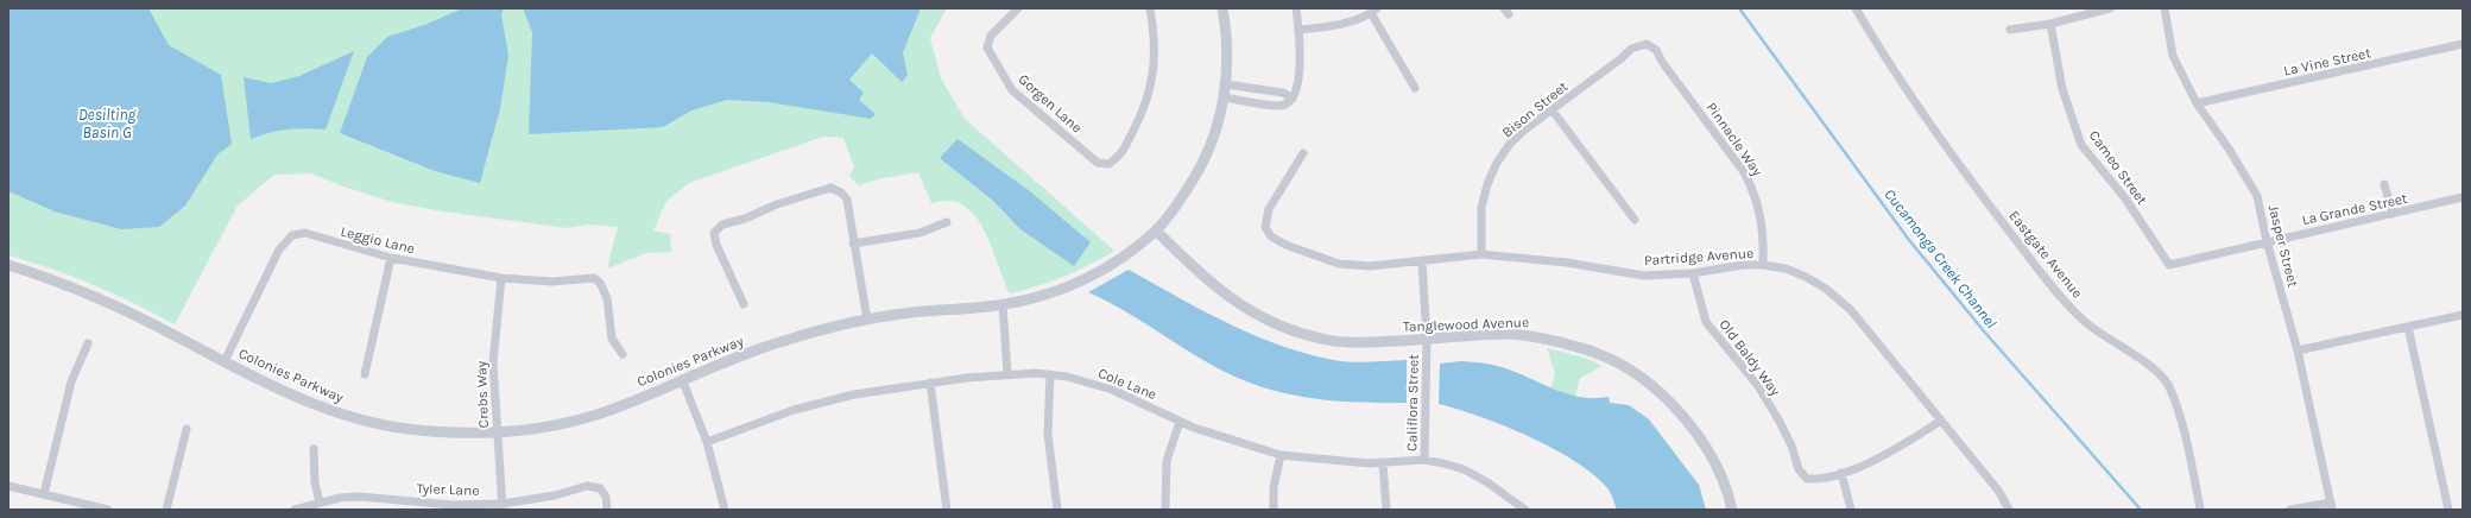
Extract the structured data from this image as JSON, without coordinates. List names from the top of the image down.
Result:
{
  "streets": {
    "street": [
      "La Vine Street",
      "Gorgen Lane",
      "Bison Street",
      "Pinnacle Way",
      "Cameo Street",
      "La Grande Street",
      "Leggio Lane",
      "Jasper Street",
      "Eastgate Avenue",
      "Partridge Avenue",
      "Tanglewood Avenue",
      "Old Baldy Way",
      "Colonies Parkway",
      "Cole Lane",
      "Crebs Way",
      "Califlora Street",
      "Tyler Lane"
    ]
  },
  "crossings": [
    ["La Vine Street", "Jasper Street"],
    ["Bison Street", "Pinnacle Way"],
    ["Bison Street", "Partridge Avenue"],
    ["Pinnacle Way", "Partridge Avenue"],
    ["Cameo Street", "La Grande Street"],
    ["La Grande Street", "Jasper Street"],
    ["Leggio Lane", "Colonies Parkway"],
    ["Leggio Lane", "Crebs Way"],
    ["Partridge Avenue", "Old Baldy Way"],
    ["Partridge Avenue", "Califlora Street"],
    ["Tanglewood Avenue", "Colonies Parkway"],
    ["Tanglewood Avenue", "Califlora Street"],
    ["Colonies Parkway", "Crebs Way"],
    ["Cole Lane", "Califlora Street"],
    ["Crebs Way", "Tyler Lane"]
  ],
  "water": ["Desilting Basin G", "Cucamonga Creek Channel"]
}
